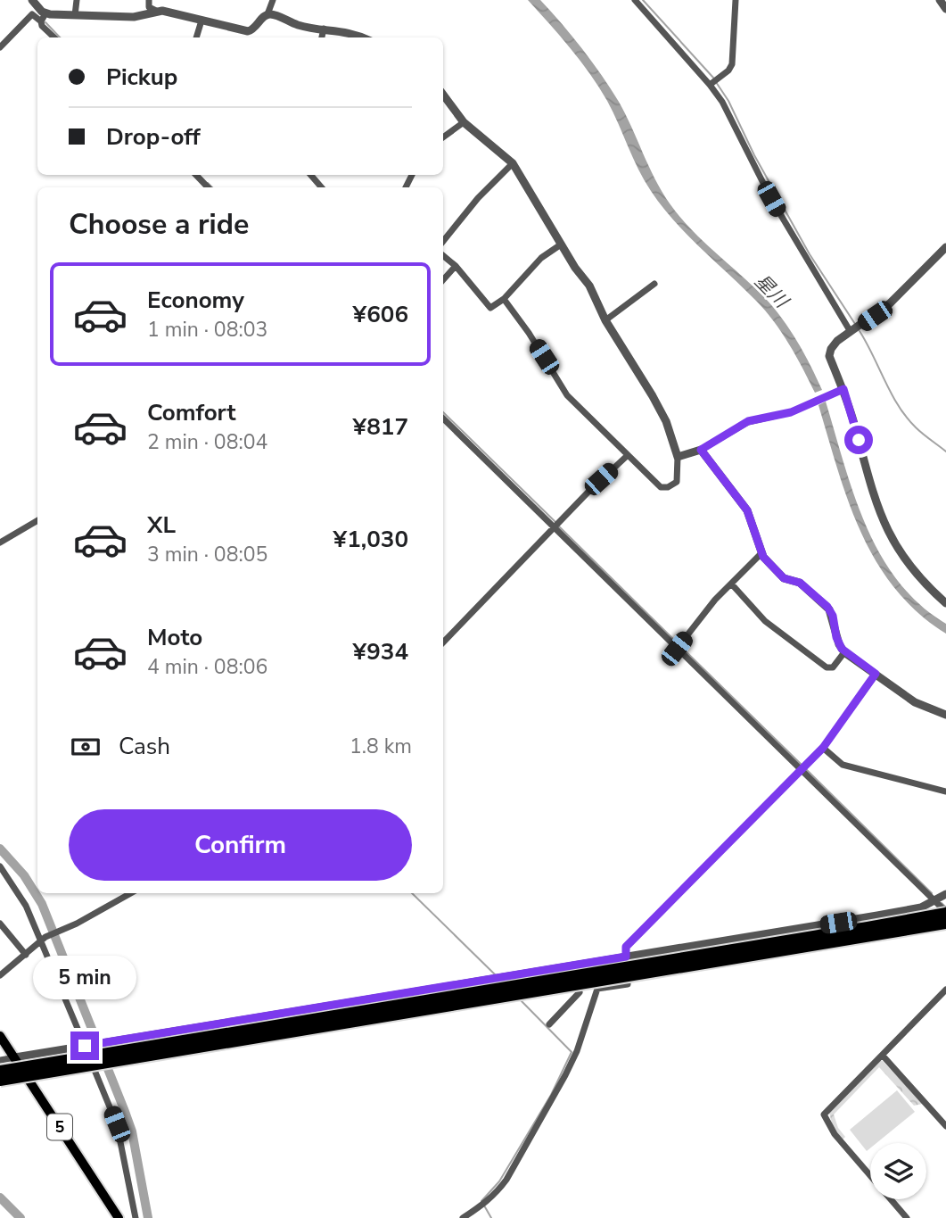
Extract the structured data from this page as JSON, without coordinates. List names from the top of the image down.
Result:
{
  "streets": {
    "main road": ["5"]
  },
  "water": ["星川"],
  "page": {
    "banner": ["Pickup", "Drop-off"],
    "heading": "Choose a ride",
    "list": [
      {
        "name": "Economy",
        "note": "1 min · 08:03",
        "value": "¥606"
      },
      {
        "name": "Comfort",
        "note": "2 min · 08:04",
        "value": "¥817"
      },
      {
        "name": "XL",
        "note": "3 min · 08:05",
        "value": "¥1,030"
      },
      {
        "name": "Moto",
        "note": "4 min · 08:06",
        "value": "¥934"
      }
    ],
    "pay": ["Cash", "1.8 km"],
    "buttons": "Confirm",
    "bubble": "5 min"
  }
}
